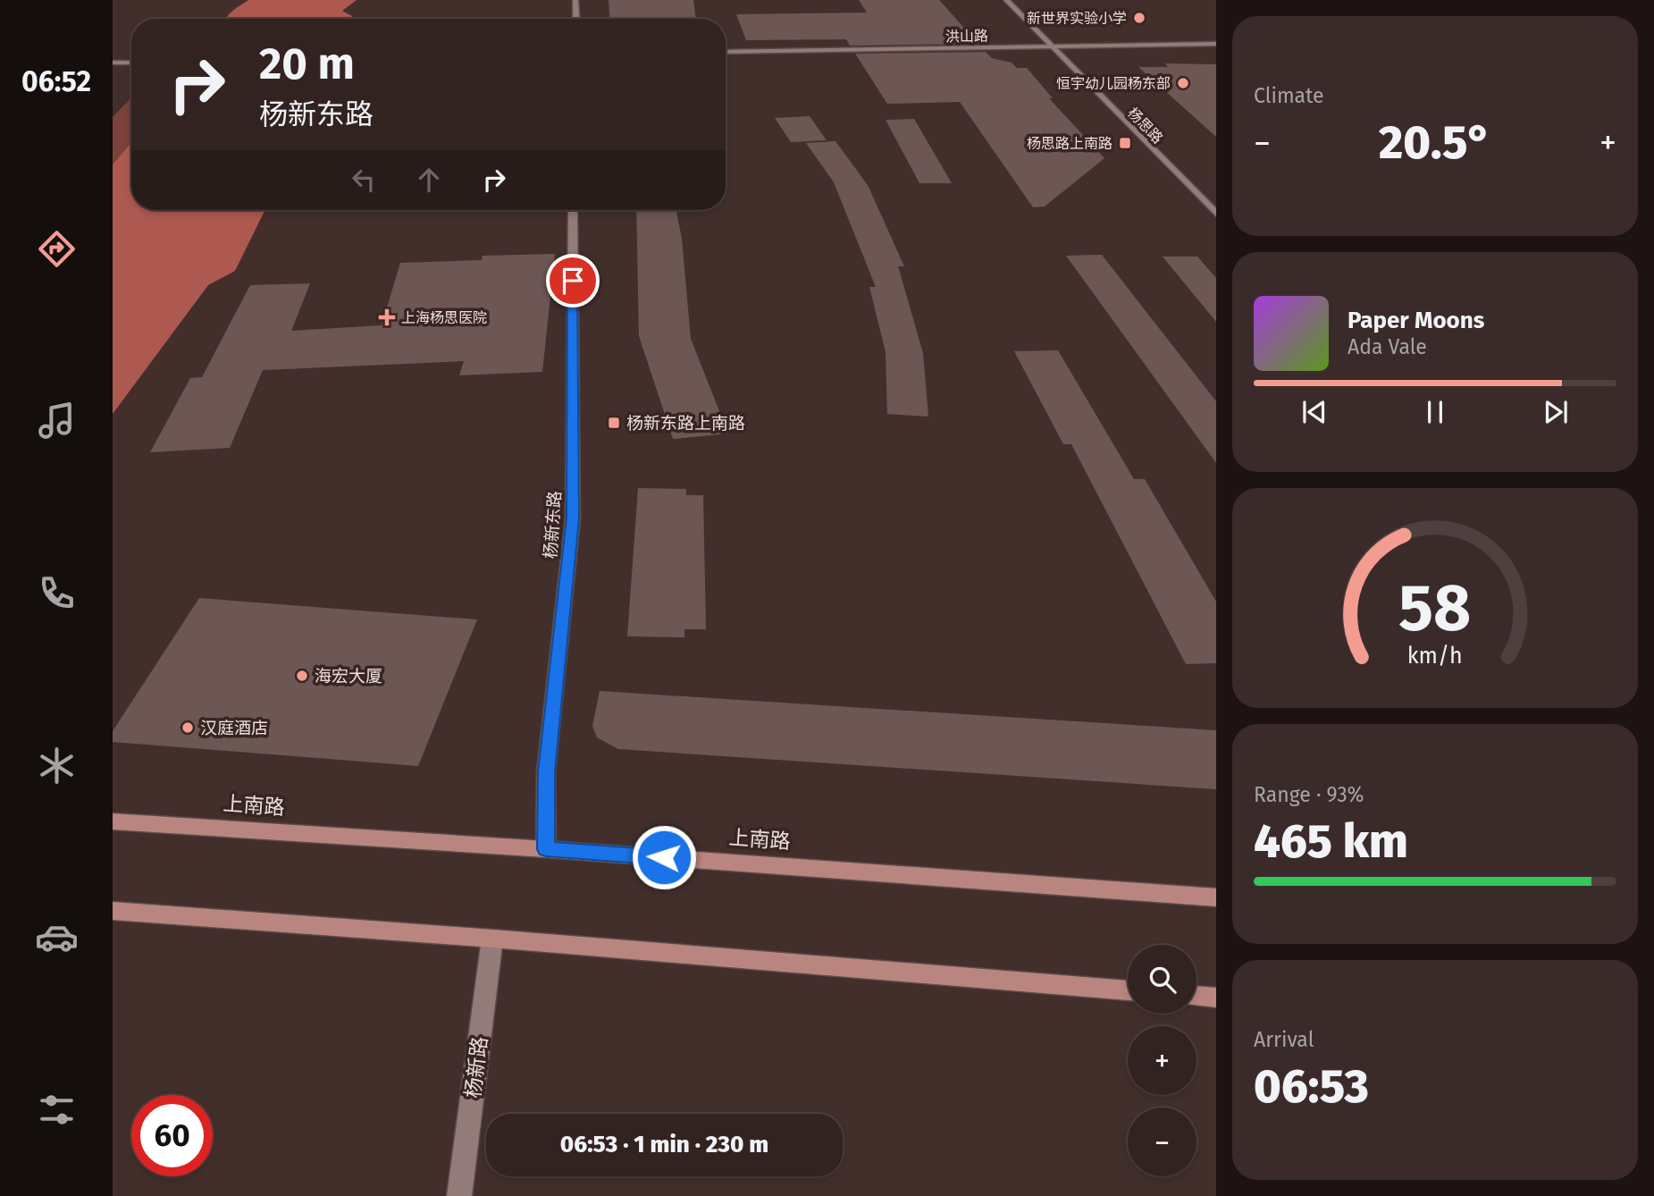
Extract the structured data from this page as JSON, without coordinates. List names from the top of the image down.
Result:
{
  "streets": {
    "main road": ["上南路"],
    "street": [
      "洪山路",
      "杨思路",
      "杨新东路",
      "杨新路"
    ]
  },
  "crossings": [
    ["洪山路", "杨思路"],
    ["杨新东路", "上南路"]
  ],
  "places": {
    "other": [
      "新世界实验小学",
      "恒宇幼儿园杨东部",
      "海宏大厦",
      "汉庭酒店"
    ],
    "transit": ["杨思路上南路", "杨新东路上南路"],
    "health": ["上海杨思医院"]
  },
  "page": {
    "tabs": "06:52",
    "tile": [
      "Climate",
      ["Range · 93%", "465 km"],
      ["Arrival", "06:53"]
    ],
    "turn": ["20 m", "杨新东路"],
    "heat": ["−", "20.5°", "+"],
    "song": ["Paper Moons", "Ada Vale"],
    "map_buttons": ["+", "−"],
    "limit": "60",
    "trip": "06:53 · 1 min · 230 m",
    "gauge": ["58", "km/h"]
  }
}
